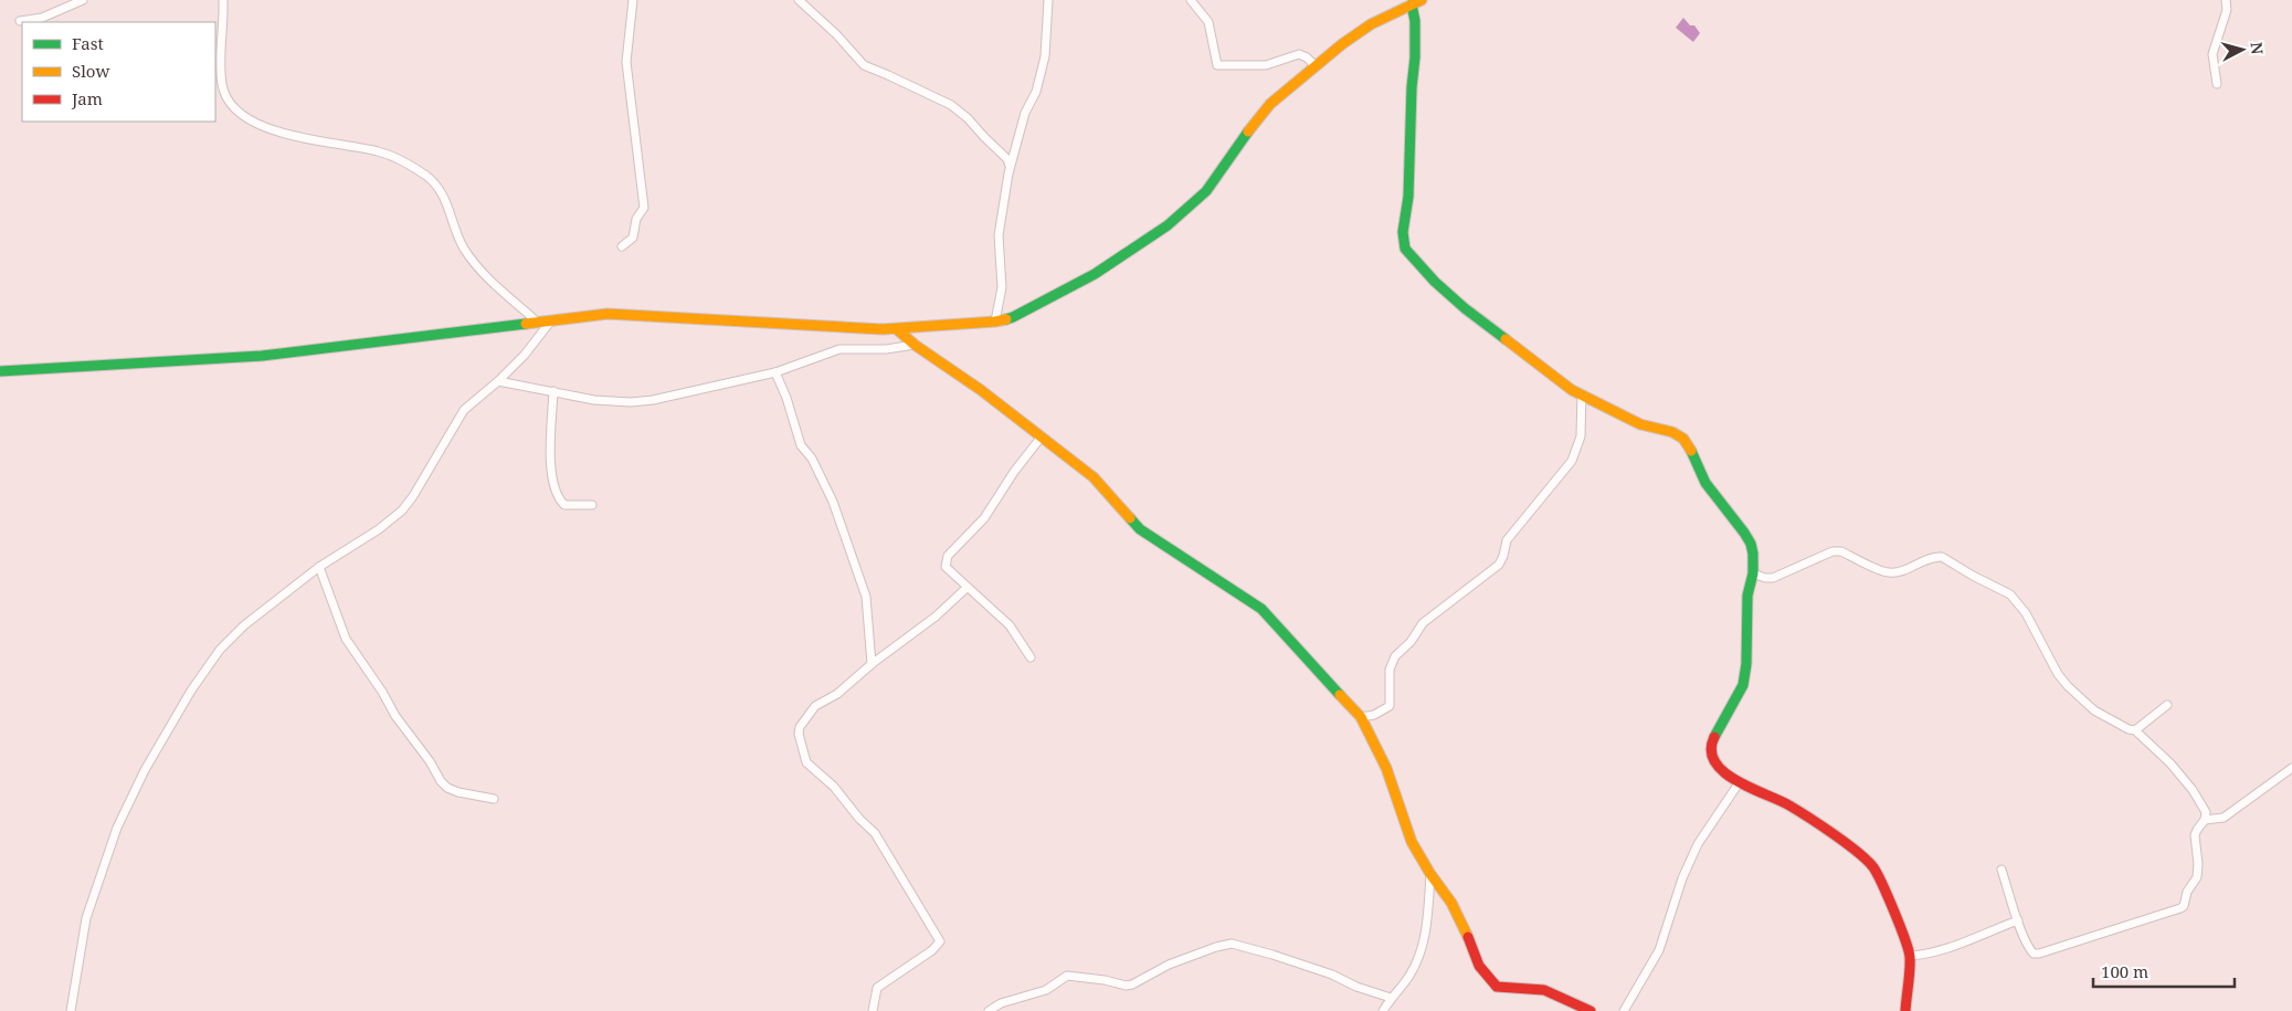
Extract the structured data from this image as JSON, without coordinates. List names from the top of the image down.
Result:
{
  "legend": ["Fast", "Slow", "Jam"],
  "scale_bar": "100 m",
  "north": "right"
}
